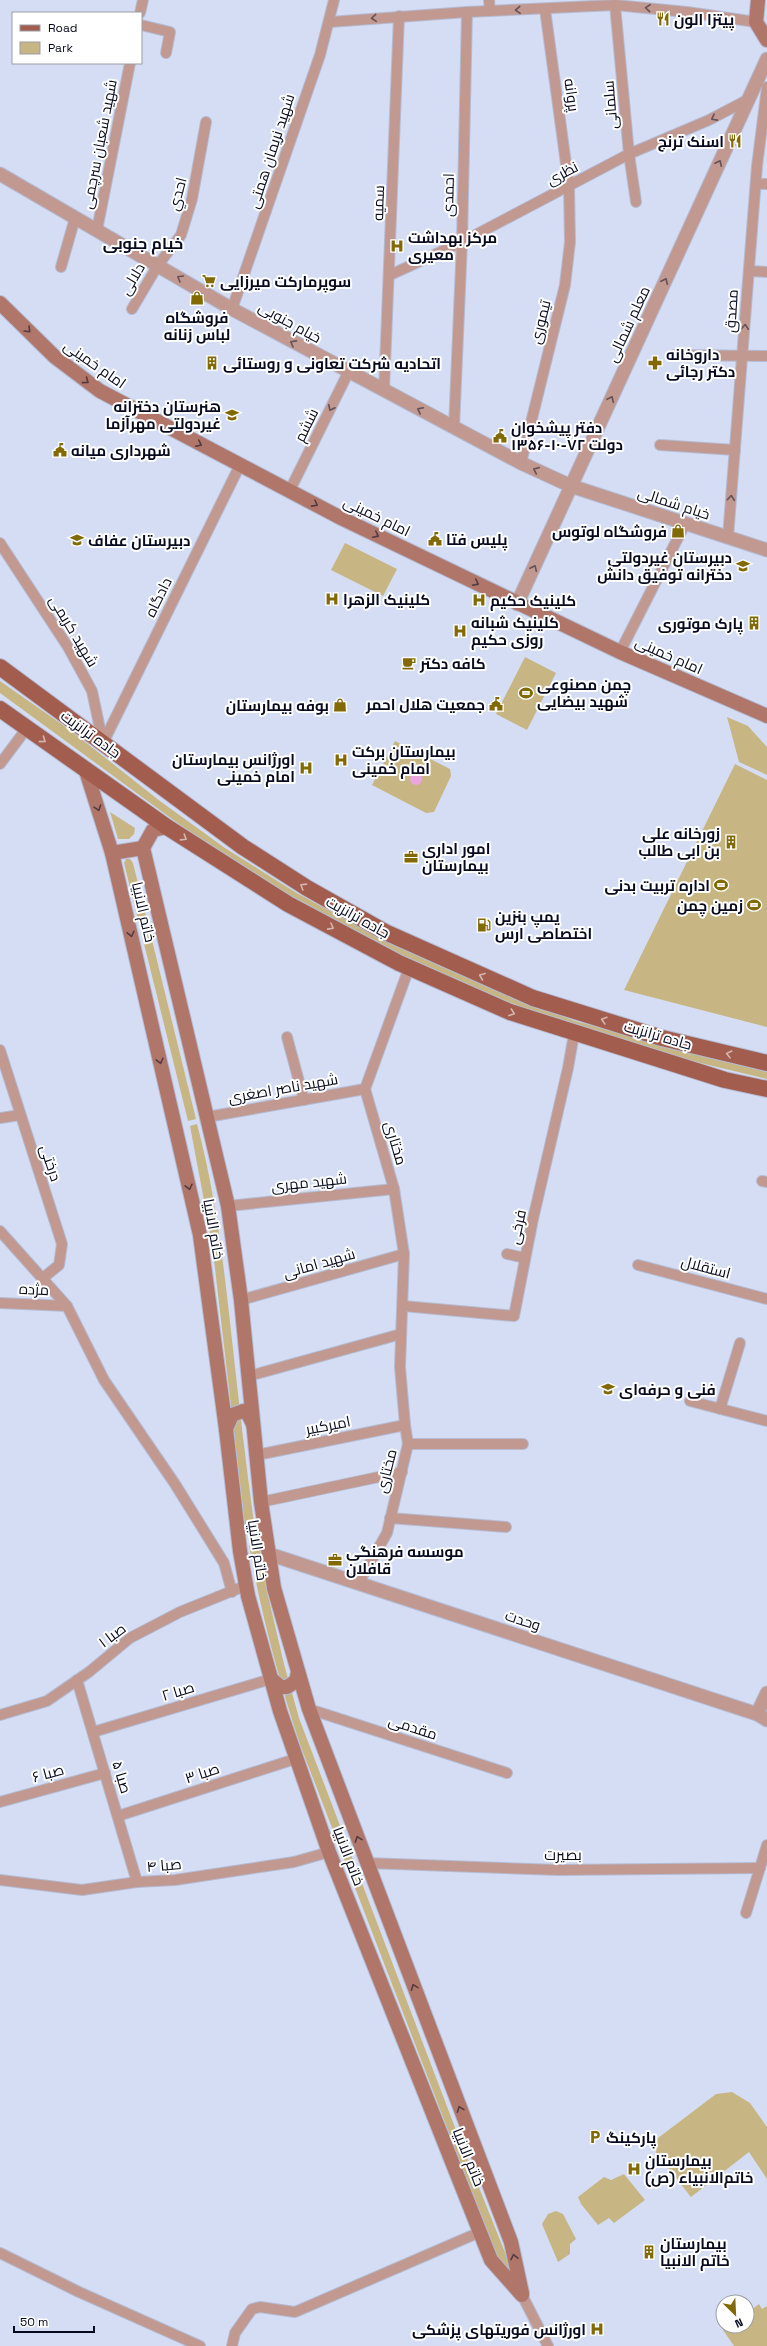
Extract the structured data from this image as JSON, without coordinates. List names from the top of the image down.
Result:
{
  "streets": {
    "main road": ["امام خمینی", "جاده ترانزیت", "خاتم الانبیا"],
    "street": [
      "پروانه",
      "سلمانی",
      "شهید شعبان سرچمی",
      "شهید نریمان همتی",
      "نظری",
      "احدي",
      "احمدی",
      "سميه",
      "دلالی",
      "مصدق",
      "خیام جنوبی",
      "تیموری",
      "معلم شمالی",
      "ششم",
      "خیام شمالی",
      "دادگاه",
      "شهید کریمی",
      "شهید ناصر اصغری",
      "مختاری",
      "درختی",
      "شهید مهری",
      "فرخی",
      "شهید امانی",
      "استقلال",
      "مژده",
      "امیرکبیر",
      "وحدت",
      "صبا ۱",
      "صبا ۲",
      "مقدمی",
      "صبا ۶",
      "صبا ۳",
      "صبا ۵",
      "بصيرت",
      "صبا ۴"
    ]
  },
  "crossings": [
    ["پروانه", "نظری"],
    ["پروانه", "تیموری"],
    ["سلمانی", "نظری"],
    ["شهید شعبان سرچمی", "خیام جنوبی"],
    ["شهید نریمان همتی", "خیام جنوبی"],
    ["نظری", "احمدی"],
    ["نظری", "سميه"],
    ["نظری", "تیموری"],
    ["نظری", "معلم شمالی"],
    ["احدي", "دلالی"],
    ["احدي", "خیام جنوبی"],
    ["احمدی", "خیام جنوبی"],
    ["سميه", "خیام جنوبی"],
    ["دلالی", "خیام جنوبی"],
    ["مصدق", "خیام شمالی"],
    ["خیام جنوبی", "تیموری"],
    ["خیام جنوبی", "معلم شمالی"],
    ["خیام جنوبی", "ششم"],
    ["خیام جنوبی", "خیام شمالی"],
    ["معلم شمالی", "امام خمینی"],
    ["معلم شمالی", "خیام شمالی"],
    ["امام خمینی", "ششم"],
    ["امام خمینی", "دادگاه"],
    ["دادگاه", "شهید کریمی"],
    ["دادگاه", "جاده ترانزیت"],
    ["شهید کریمی", "جاده ترانزیت"],
    ["جاده ترانزیت", "خاتم الانبیا"],
    ["جاده ترانزیت", "فرخی"],
    ["خاتم الانبیا", "شهید ناصر اصغری"],
    ["خاتم الانبیا", "شهید مهری"],
    ["خاتم الانبیا", "شهید امانی"],
    ["خاتم الانبیا", "امیرکبیر"],
    ["خاتم الانبیا", "وحدت"],
    ["خاتم الانبیا", "صبا ۱"],
    ["خاتم الانبیا", "صبا ۲"],
    ["خاتم الانبیا", "مقدمی"],
    ["خاتم الانبیا", "صبا ۳"],
    ["خاتم الانبیا", "بصيرت"],
    ["خاتم الانبیا", "صبا ۴"],
    ["شهید ناصر اصغری", "مختاری"],
    ["مختاری", "شهید مهری"],
    ["مختاری", "فرخی"],
    ["مختاری", "شهید امانی"],
    ["مختاری", "امیرکبیر"],
    ["مختاری", "وحدت"],
    ["صبا ۱", "صبا ۵"],
    ["صبا ۲", "صبا ۵"],
    ["صبا ۶", "صبا ۵"],
    ["صبا ۳", "صبا ۵"],
    ["صبا ۵", "صبا ۴"]
  ],
  "one_way": [
    "مصدق",
    "خیام جنوبی",
    "معلم شمالی",
    "امام خمینی",
    "ششم"
  ],
  "districts": ["خیام جنوبی"],
  "places": {
    "restaurant": ["پیتزا الون", "اسنک ترنج"],
    "hospital": [
      "مرکز بهداشت معیری",
      "کلینیک الزهرا",
      "کلینیک حکیم",
      "کلینیک شبانه روزی حکیم",
      "بیمارستان برکت امام خمینی",
      "اورژانس بیمارستان امام خمینی",
      "بیمارستان خاتم‌الانبیاء (ص)",
      "اورژانس فوریتهای پزشکی"
    ],
    "supermarket": ["سوپرمارکت میرزایی"],
    "shop": ["فروشگاه لباس زنانه", "فروشگاه لوتوس", "بوفه بیمارستان"],
    "building": [
      "اتحادیه شرکت تعاونی و روستائی",
      "پارک موتوری",
      "زورخانه علی بن ابی طالب",
      "بیمارستان خاتم الانبیا"
    ],
    "pharmacy": ["داروخانه دکتر رجائی"],
    "school or university": [
      "هنرستان دخترانه غیردولتی مهرآزما",
      "دبیرستان عفاف",
      "دبیرستان غیردولتی دخترانه توفیق دانش",
      "فنی و حرفه‌ای"
    ],
    "public building": [
      "دفتر پیشخوان دولت ۷۲-۱۰-۱۳۵۶",
      "شهرداری میانه",
      "پلیس فتا",
      "جمعیت هلال احمر"
    ],
    "cafe": ["کافه دکتر"],
    "sports": ["چمن مصنوعی شهید بیضایی", "اداره تربیت بدنی", "زمین چمن"],
    "office": ["امور اداری بیمارستان", "موسسه فرهنگی قافلان"],
    "fuel station": ["پمپ بنزین اختصاصی ارس"],
    "parking": ["پارکینگ"]
  },
  "legend": ["Road", "Park"],
  "scale_bar": "50 m",
  "north": "bottom right"
}
